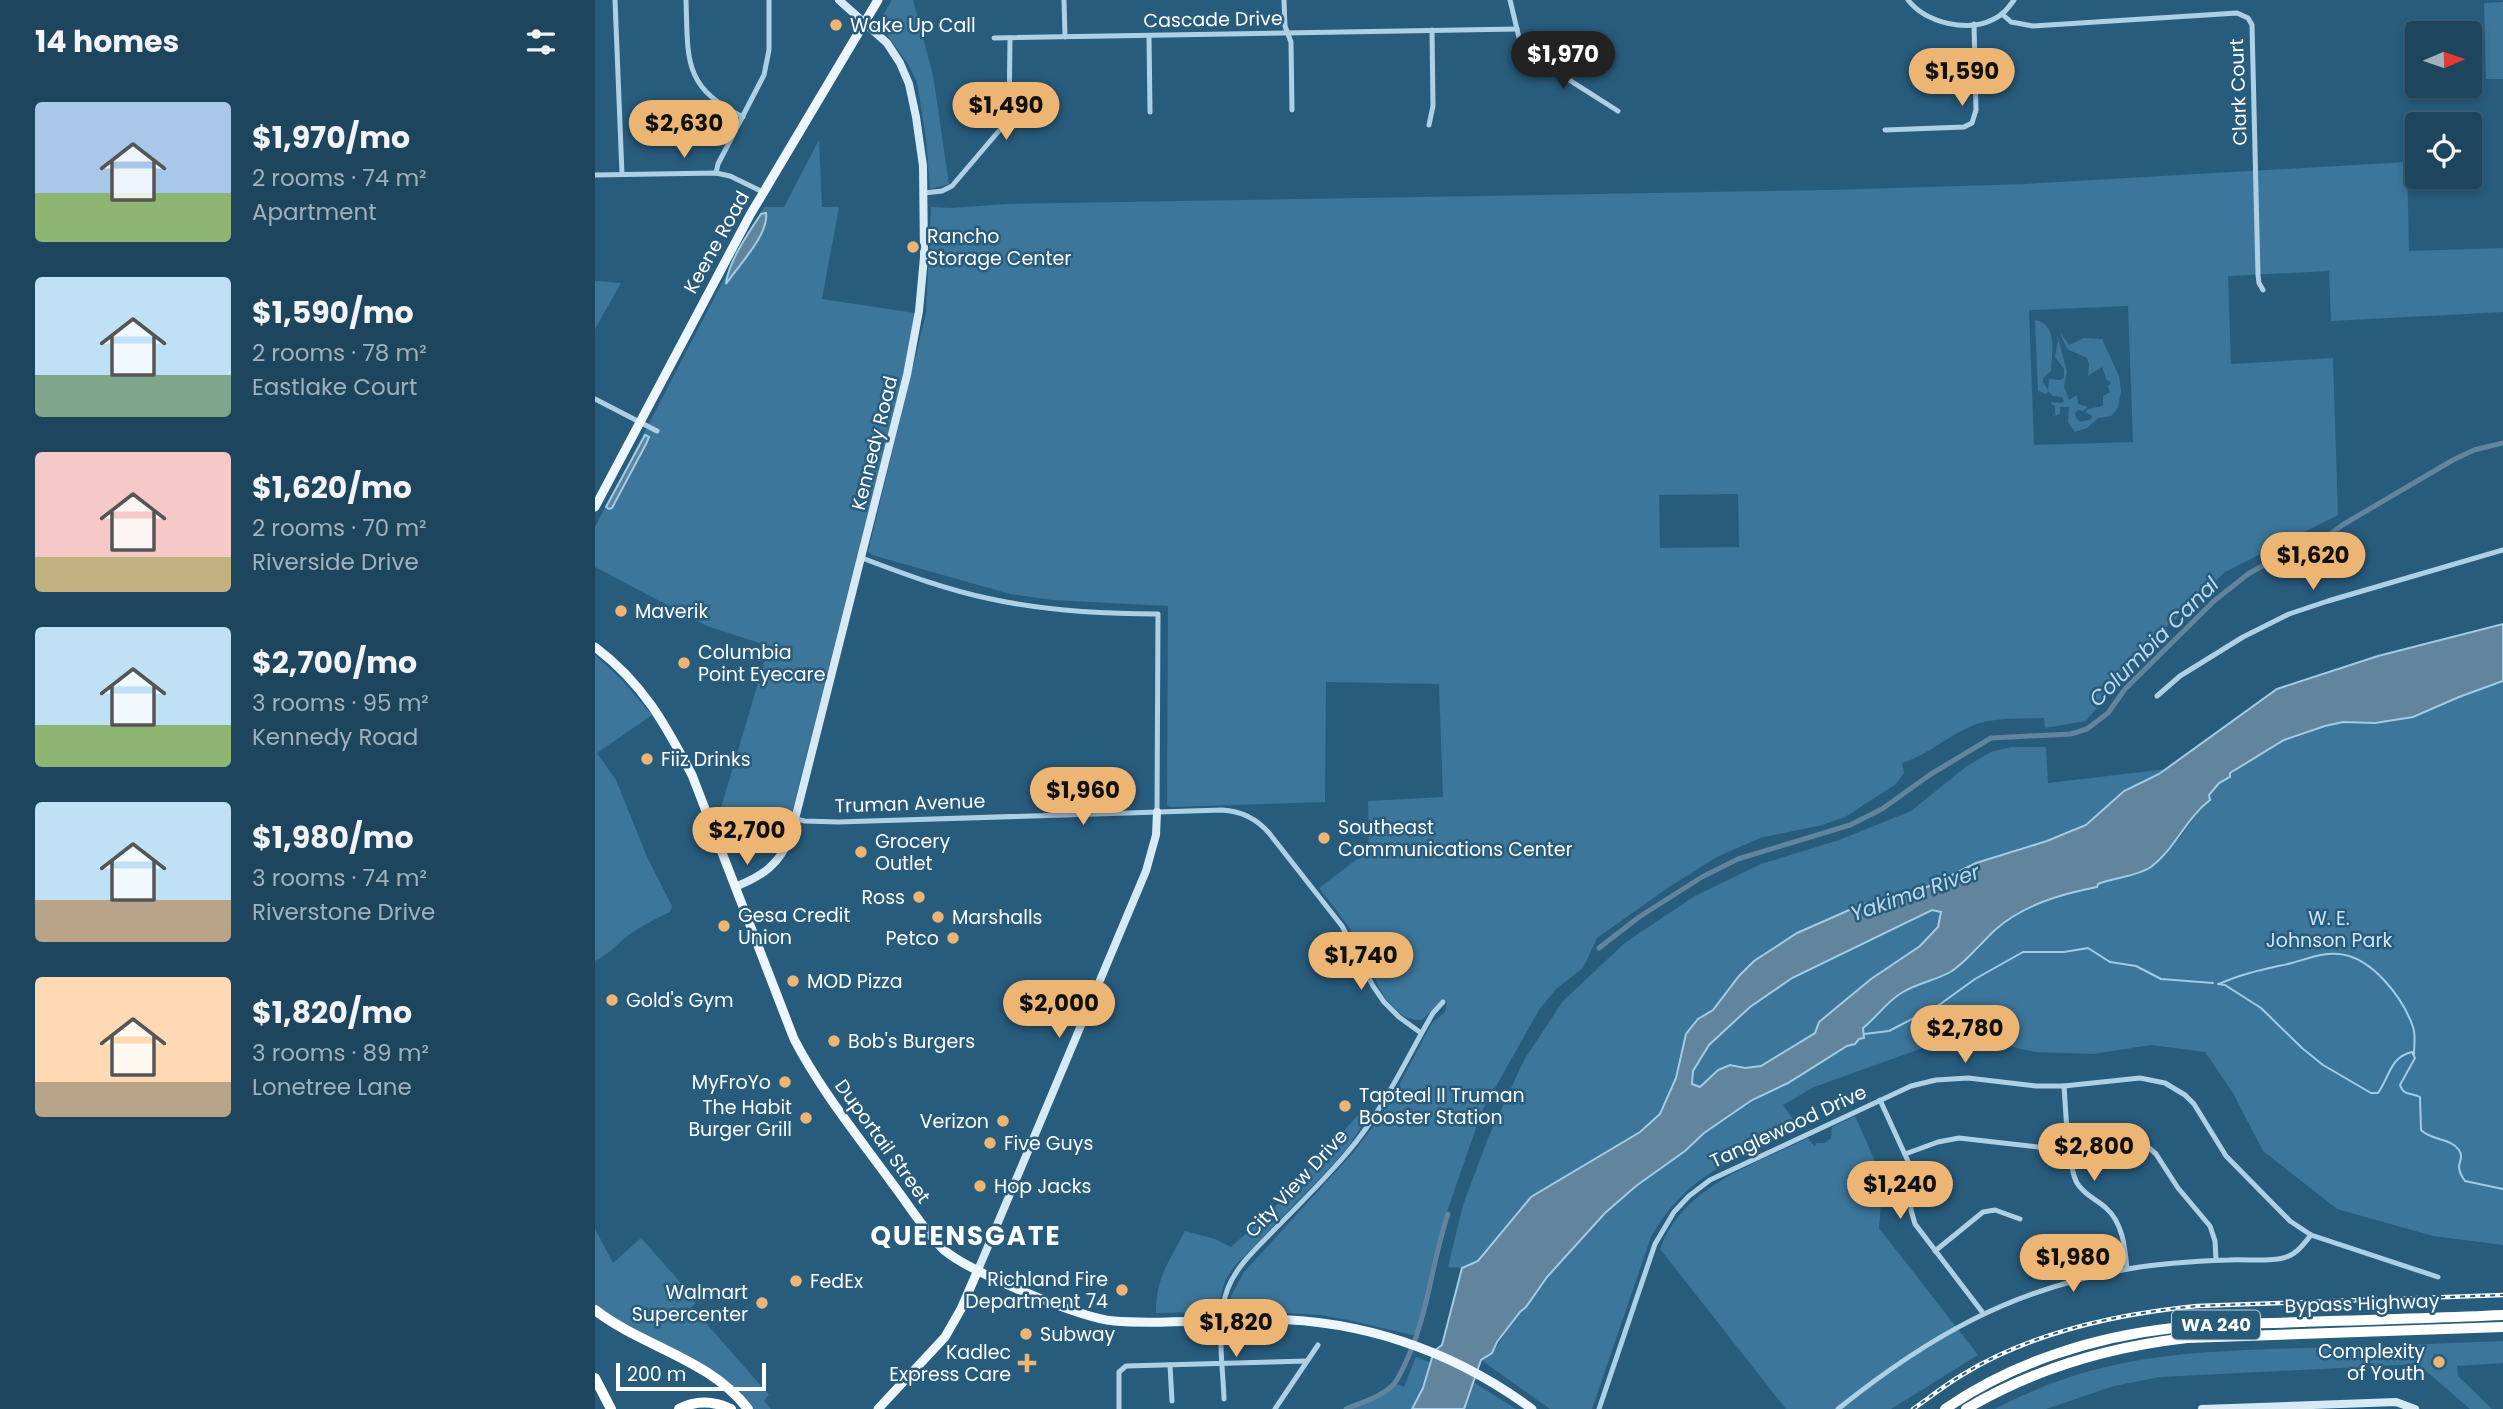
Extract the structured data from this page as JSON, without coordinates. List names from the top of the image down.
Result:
{
  "streets": {
    "highway": ["Bypass Highway", "WA 240"],
    "main road": ["Keene Road", "Duportail Street"],
    "street": [
      "Cascade Drive",
      "Clark Court",
      "Kennedy Road",
      "Truman Avenue",
      "Tanglewood Drive",
      "City View Drive"
    ]
  },
  "crossings": [
    ["Keene Road", "Kennedy Road"],
    ["Kennedy Road", "Truman Avenue"],
    ["Kennedy Road", "Duportail Street"],
    ["Truman Avenue", "City View Drive"],
    ["Duportail Street", "City View Drive"]
  ],
  "districts": ["QUEENSGATE"],
  "water": ["Columbia Canal", "Yakima River"],
  "parks": ["W. E. Johnson Park"],
  "places": {
    "other": [
      "Wake Up Call",
      "Rancho Storage Center",
      "Maverik",
      "Columbia Point Eyecare",
      "Fiiz Drinks",
      "Southeast Communications Center",
      "Grocery Outlet",
      "Ross",
      "Marshalls",
      "Gesa Credit Union",
      "Petco",
      "MOD Pizza",
      "Gold's Gym",
      "Bob's Burgers",
      "MyFroYo",
      "Tapteal II Truman Booster Station",
      "The Habit Burger Grill",
      "Verizon",
      "Five Guys",
      "Hop Jacks",
      "FedEx",
      "Richland Fire Department 74",
      "Walmart Supercenter",
      "Subway",
      "Complexity of Youth"
    ],
    "health": ["Kadlec Express Care"]
  },
  "scale_bar": "200 m",
  "north": "right",
  "page": {
    "heading": "14 homes",
    "price": [
      "$1,970",
      "$1,590",
      "$1,490",
      "$2,630",
      "$1,620",
      "$1,960",
      "$2,700",
      "$1,740",
      "$2,000",
      "$2,780",
      "$2,800",
      "$1,240",
      "$1,980",
      "$1,820"
    ],
    "list": [
      {
        "name": "$1,970/mo",
        "note": "2 rooms · 74 m² · Apartment"
      },
      {
        "name": "$1,590/mo",
        "note": "2 rooms · 78 m² · Eastlake Court"
      },
      {
        "name": "$1,620/mo",
        "note": "2 rooms · 70 m² · Riverside Drive"
      },
      {
        "name": "$2,700/mo",
        "note": "3 rooms · 95 m² · Kennedy Road"
      },
      {
        "name": "$1,980/mo",
        "note": "3 rooms · 74 m² · Riverstone Drive"
      },
      {
        "name": "$1,820/mo",
        "note": "3 rooms · 89 m² · Lonetree Lane"
      }
    ],
    "scale": "200 m"
  }
}
